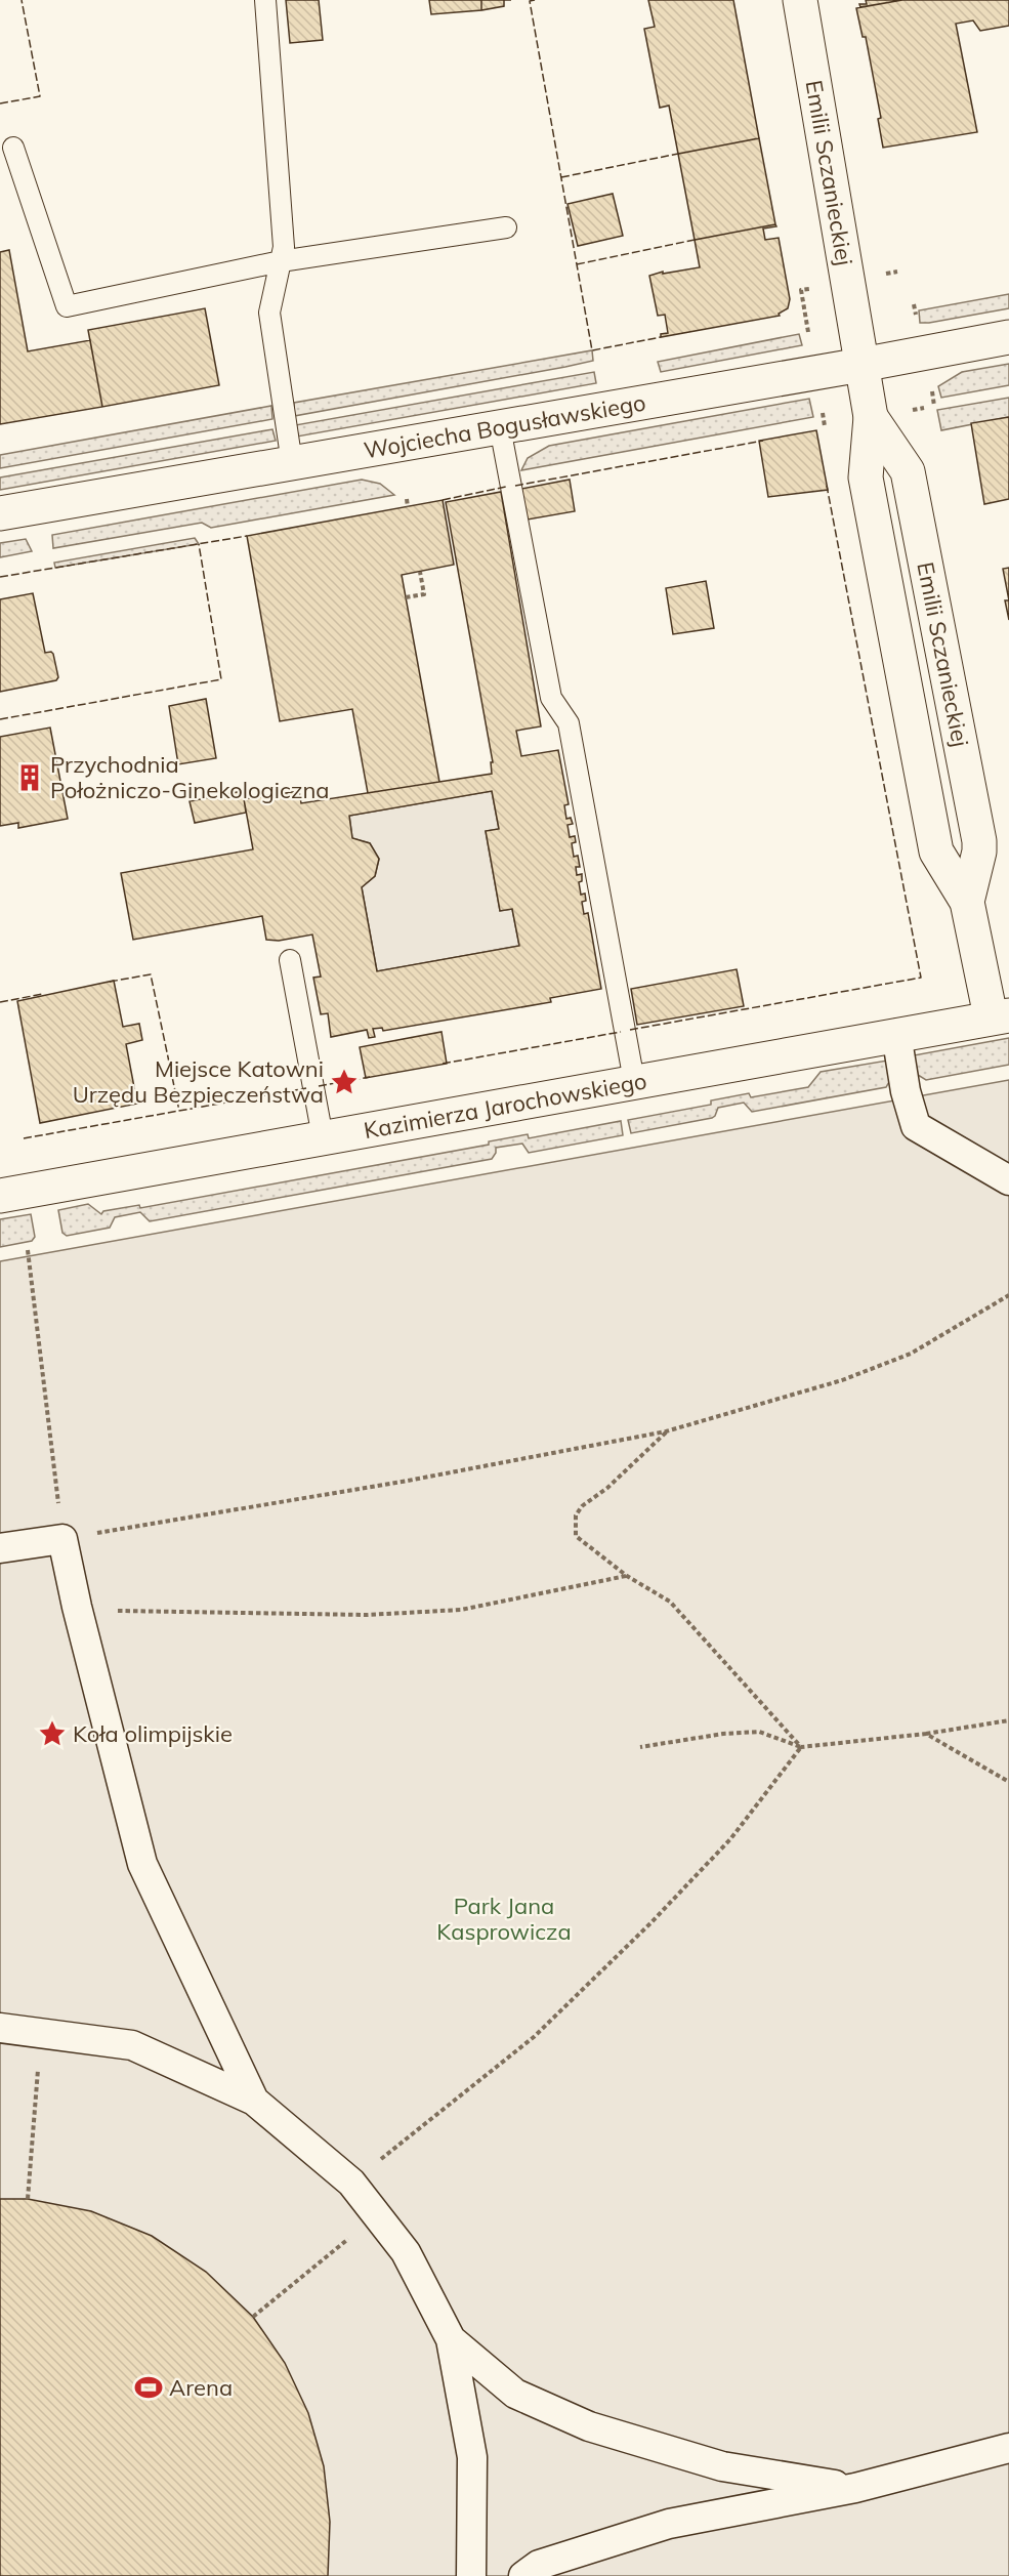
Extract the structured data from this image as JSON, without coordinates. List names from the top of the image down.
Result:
{
  "streets": {
    "street": ["Emilii Sczanieckiej", "Wojciecha Bogusławskiego", "Kazimierza Jarochowskiego"]
  },
  "crossings": [
    ["Emilii Sczanieckiej", "Wojciecha Bogusławskiego"],
    ["Emilii Sczanieckiej", "Kazimierza Jarochowskiego"]
  ],
  "parks": ["Park Jana Kasprowicza"],
  "places": {
    "building": ["Przychodnia Położniczo-Ginekologiczna"],
    "place": ["Miejsce Katowni Urzędu Bezpieczeństwa", "Koła olimpijskie"],
    "sports": ["Arena"]
  }
}
